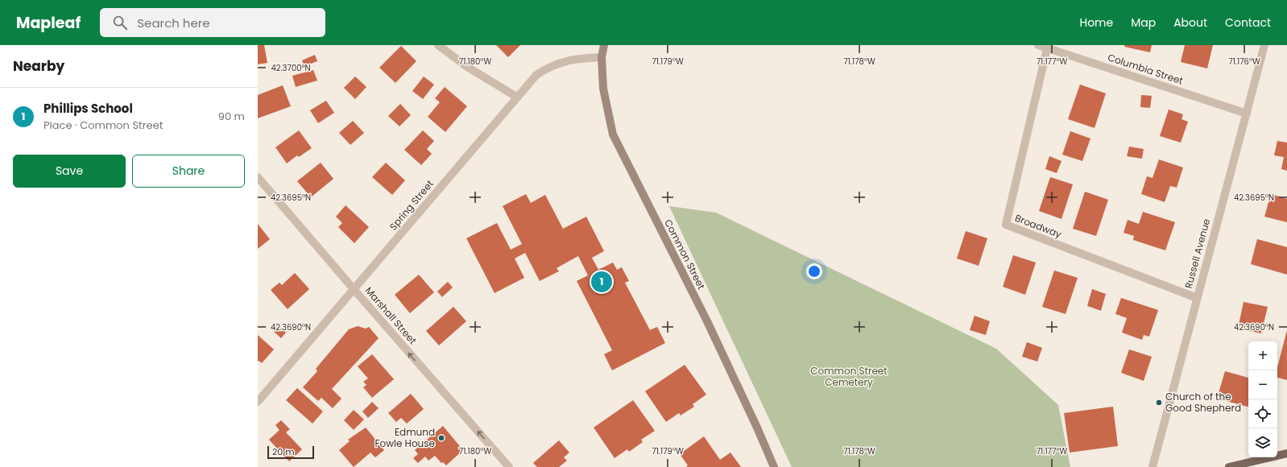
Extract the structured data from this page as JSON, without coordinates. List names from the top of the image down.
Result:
{
  "streets": {
    "main road": ["Common Street"],
    "street": [
      "Columbia Street",
      "Spring Street",
      "Broadway",
      "Russell Avenue",
      "Marshall Street"
    ]
  },
  "crossings": [
    ["Columbia Street", "Broadway"],
    ["Columbia Street", "Russell Avenue"],
    ["Spring Street", "Common Street"],
    ["Spring Street", "Marshall Street"],
    ["Broadway", "Russell Avenue"]
  ],
  "one_way": ["Marshall Street"],
  "parks": ["Common Street Cemetery"],
  "places": ["Church of the Good Shepherd", "Edmund Fowle House"],
  "scale_bar": "20 m",
  "page": {
    "header": "Mapleaf",
    "search": "Search here",
    "nav": [
      "Home",
      "Map",
      "About",
      "Contact"
    ],
    "heading": "Nearby",
    "list": [
      {
        "mark": "1",
        "name": "Phillips School",
        "note": "Place · Common Street",
        "value": "90 m"
      }
    ],
    "buttons": ["Save", "Share"],
    "pins": "1",
    "map_buttons": ["+", "−"],
    "scale": "20 m"
  },
  "coordinates": [
    "71.180°W",
    "71.179°W",
    "71.178°W",
    "71.177°W",
    "71.176°W",
    "42.3700°N",
    "42.3695°N",
    "42.3690°N"
  ]
}
